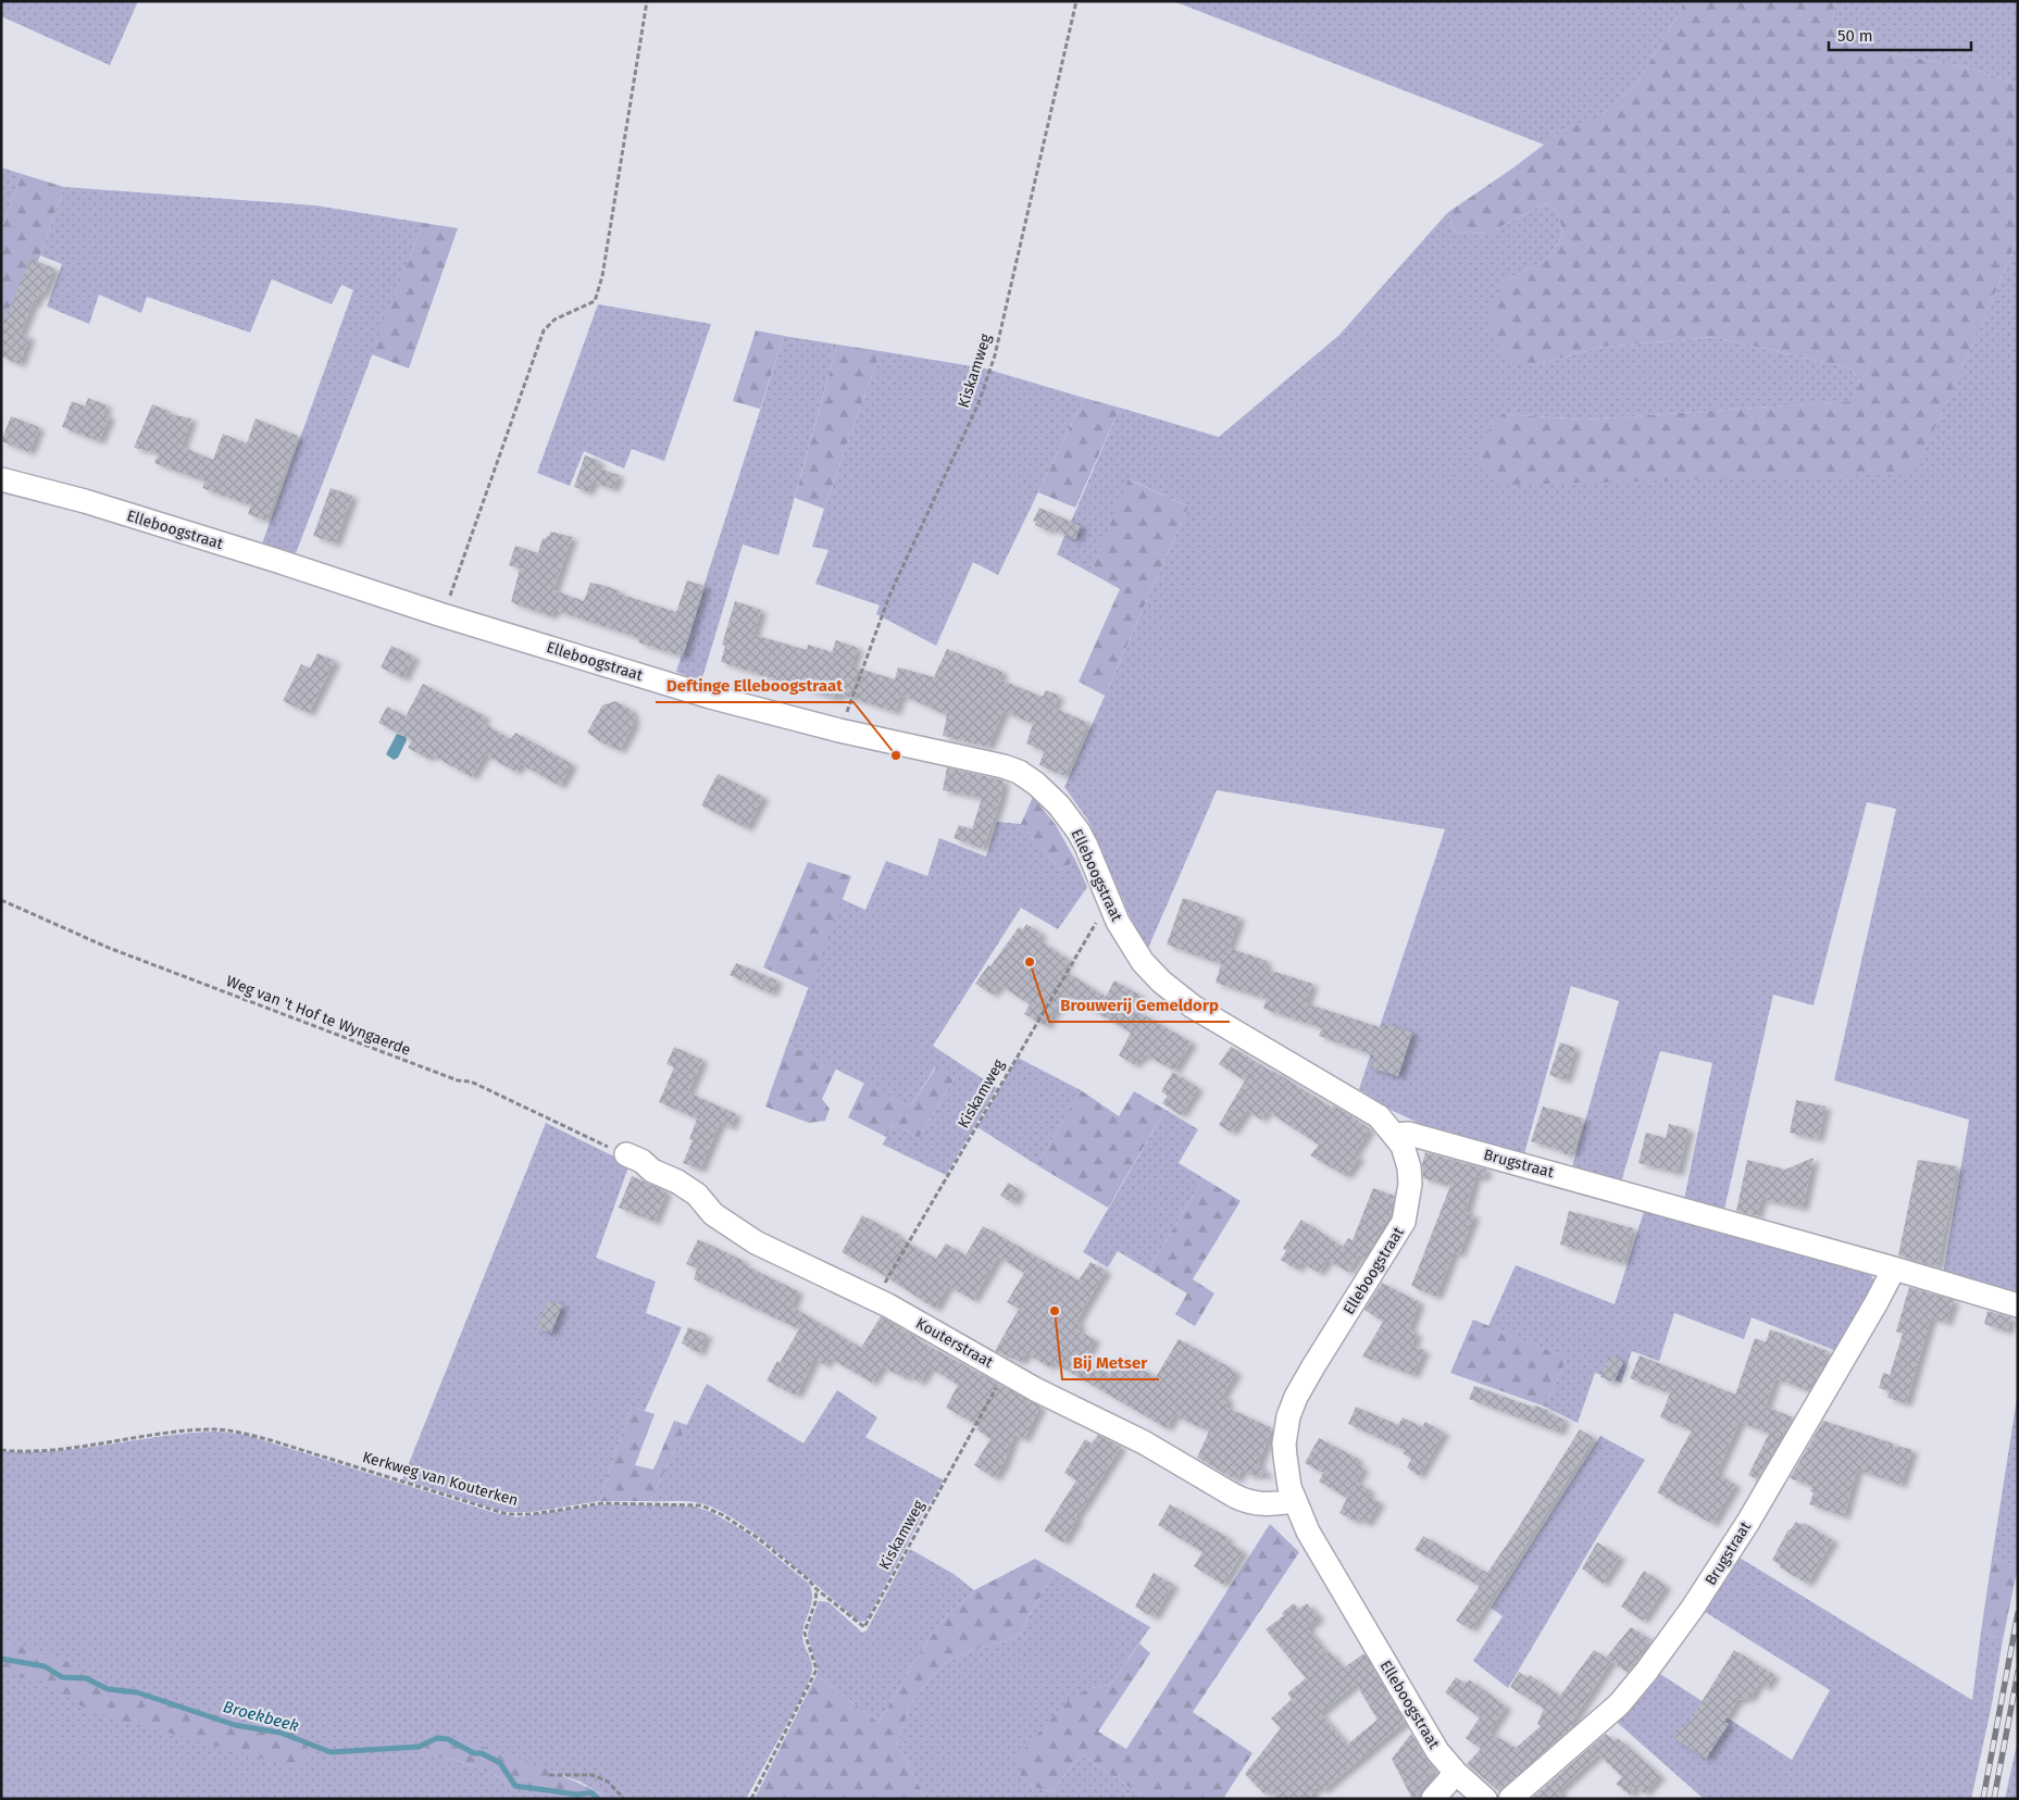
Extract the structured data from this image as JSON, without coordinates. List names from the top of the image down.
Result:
{
  "streets": {
    "street": ["Elleboogstraat", "Brugstraat", "Kouterstraat"],
    "path": ["Kiskamweg", "Weg van 't Hof te Wyngaerde", "Kerkweg van Kouterken"]
  },
  "crossings": [
    ["Kiskamweg", "Elleboogstraat"],
    ["Kiskamweg", "Kouterstraat"],
    ["Kiskamweg", "Kerkweg van Kouterken"],
    ["Elleboogstraat", "Brugstraat"],
    ["Elleboogstraat", "Kouterstraat"],
    ["Weg van 't Hof te Wyngaerde", "Kouterstraat"]
  ],
  "water": ["Broekbeek"],
  "places": ["Deftinge Elleboogstraat", "Brouwerij Gemeldorp", "Bij Metser"],
  "scale_bar": "50 m"
}
